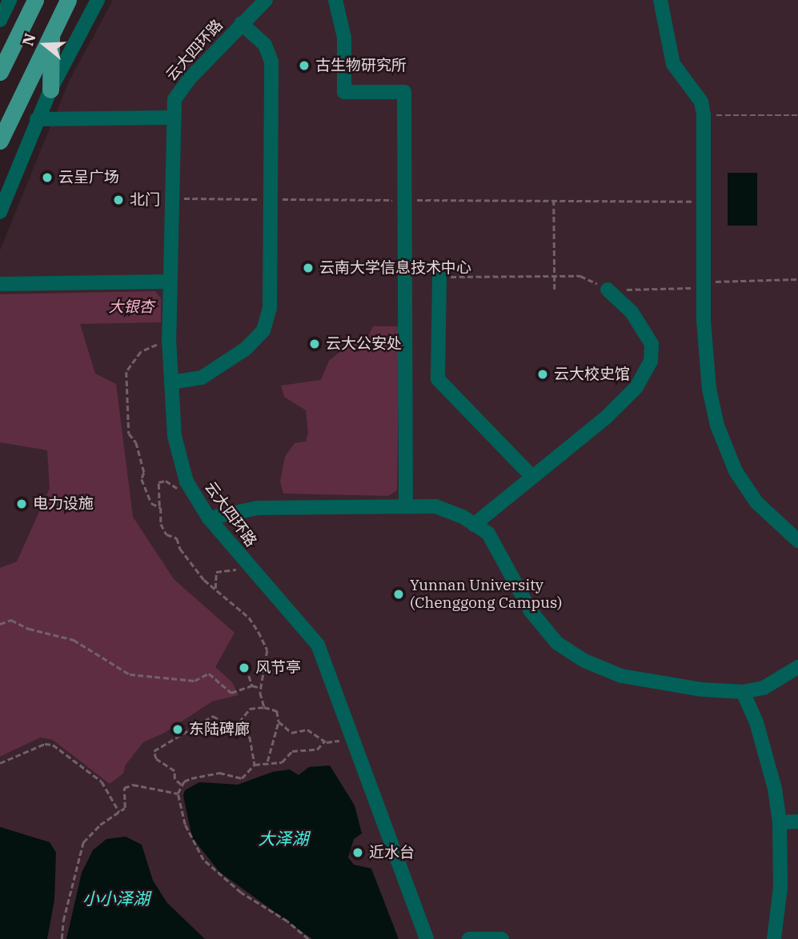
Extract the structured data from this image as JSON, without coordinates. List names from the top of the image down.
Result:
{
  "streets": {
    "street": ["云大四环路"]
  },
  "water": ["大泽湖", "小小泽湖"],
  "parks": ["大银杏"],
  "places": [
    "古生物研究所",
    "云呈广场",
    "北门",
    "云南大学信息技术中心",
    "云大公安处",
    "云大校史馆",
    "电力设施",
    "Yunnan University (Chenggong Campus)",
    "风节亭",
    "东陆碑廊",
    "近水台"
  ],
  "north": "left"
}
